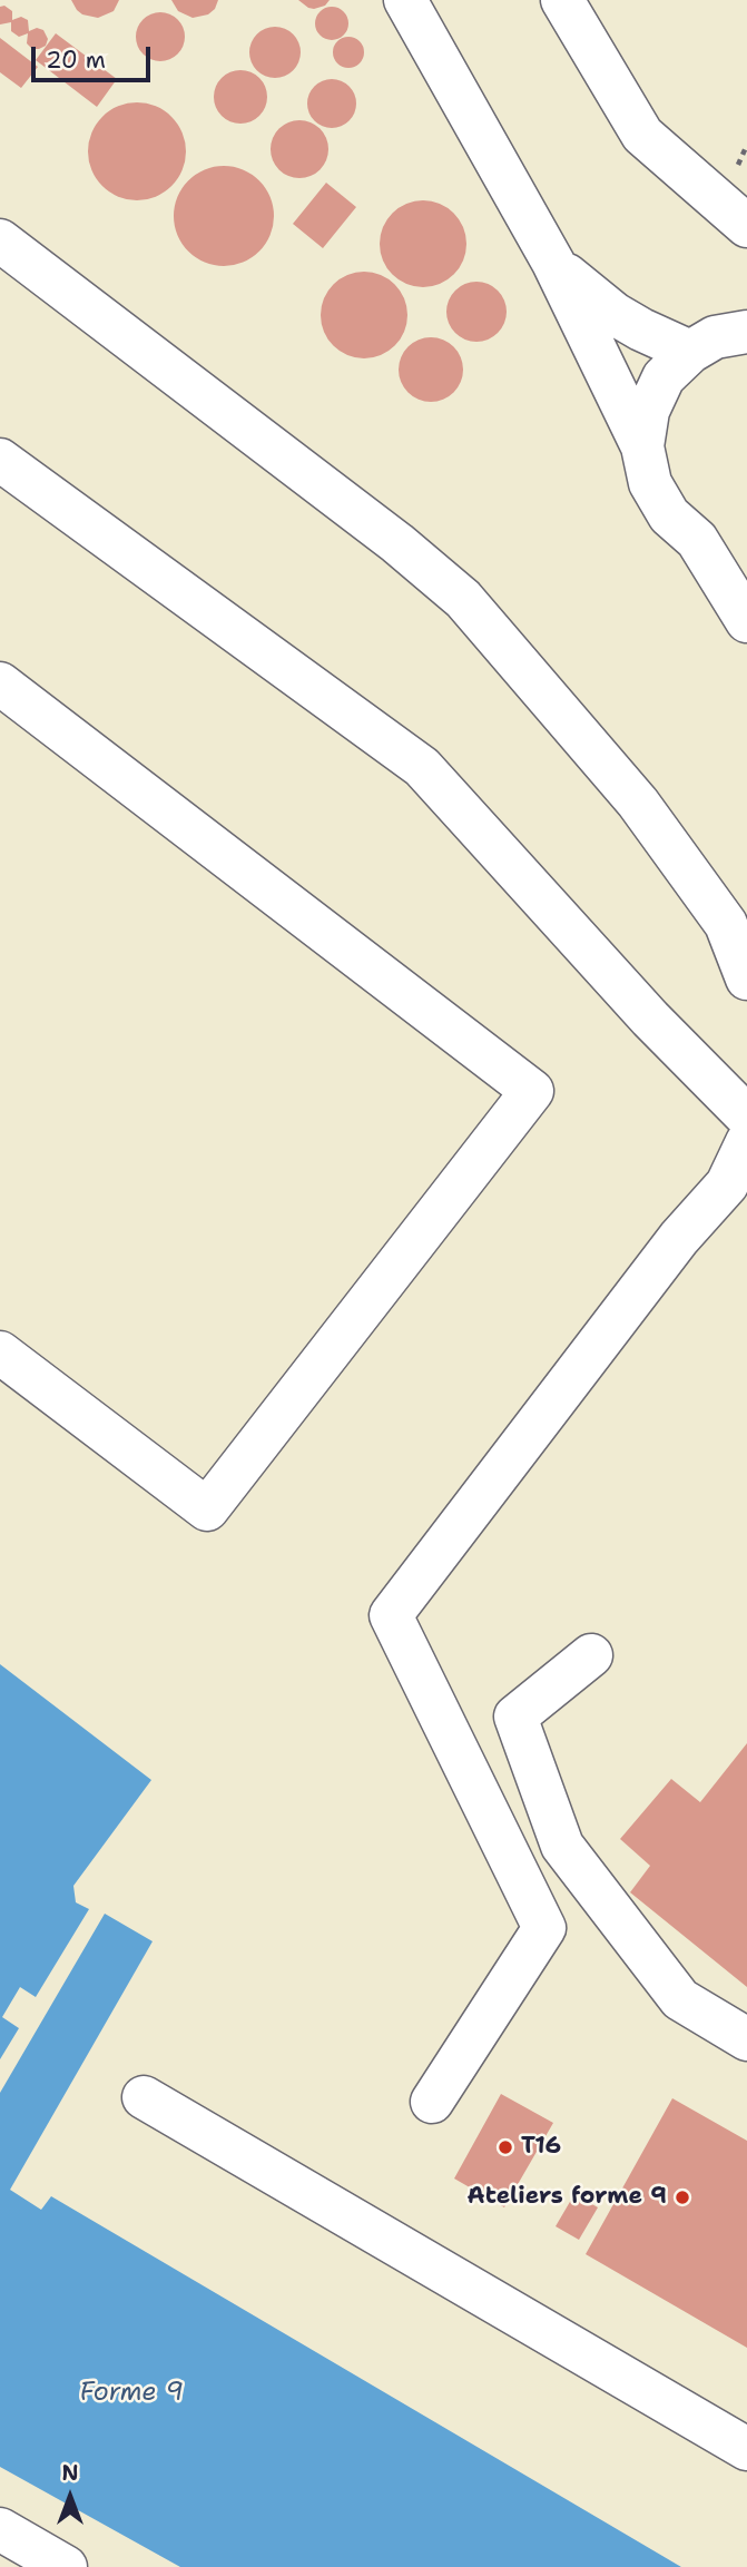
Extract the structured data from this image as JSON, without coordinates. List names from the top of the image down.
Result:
{
  "water": ["Forme 9"],
  "places": ["T16", "Ateliers forme 9"],
  "scale_bar": "20 m",
  "north": "top"
}
